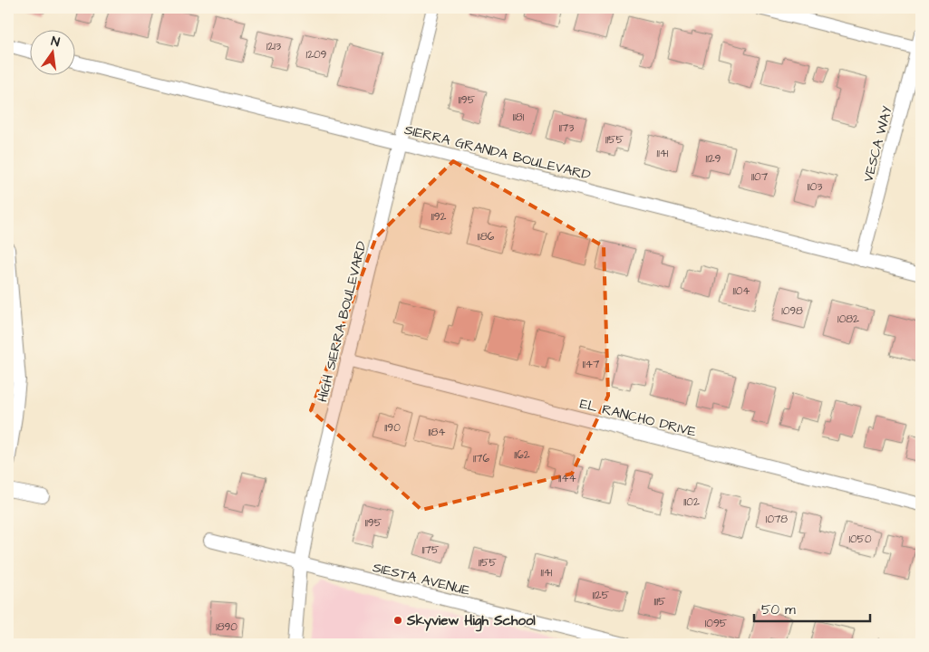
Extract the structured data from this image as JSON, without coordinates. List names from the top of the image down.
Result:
{
  "streets": {
    "street": [
      "VESCA WAY",
      "SIERRA GRANDA BOULEVARD",
      "HIGH SIERRA BOULEVARD",
      "EL RANCHO DRIVE",
      "SIESTA AVENUE"
    ]
  },
  "crossings": [
    ["VESCA WAY", "SIERRA GRANDA BOULEVARD"],
    ["SIERRA GRANDA BOULEVARD", "HIGH SIERRA BOULEVARD"],
    ["HIGH SIERRA BOULEVARD", "EL RANCHO DRIVE"],
    ["HIGH SIERRA BOULEVARD", "SIESTA AVENUE"]
  ],
  "places": ["Skyview High School"],
  "house_numbers": [
    "1213",
    "1209",
    "1195",
    "1181",
    "1173",
    "1155",
    "1141",
    "1129",
    "1107",
    "1103",
    "1192",
    "1186",
    "1104",
    "1098",
    "1082",
    "1147",
    "1190",
    "1184",
    "1162",
    "1176",
    "1144",
    "1102",
    "1078",
    "1195",
    "1050",
    "1175",
    "1155",
    "1141",
    "1125",
    "1115",
    "1095",
    "1890"
  ],
  "scale_bar": "50 m",
  "north": "top"
}
